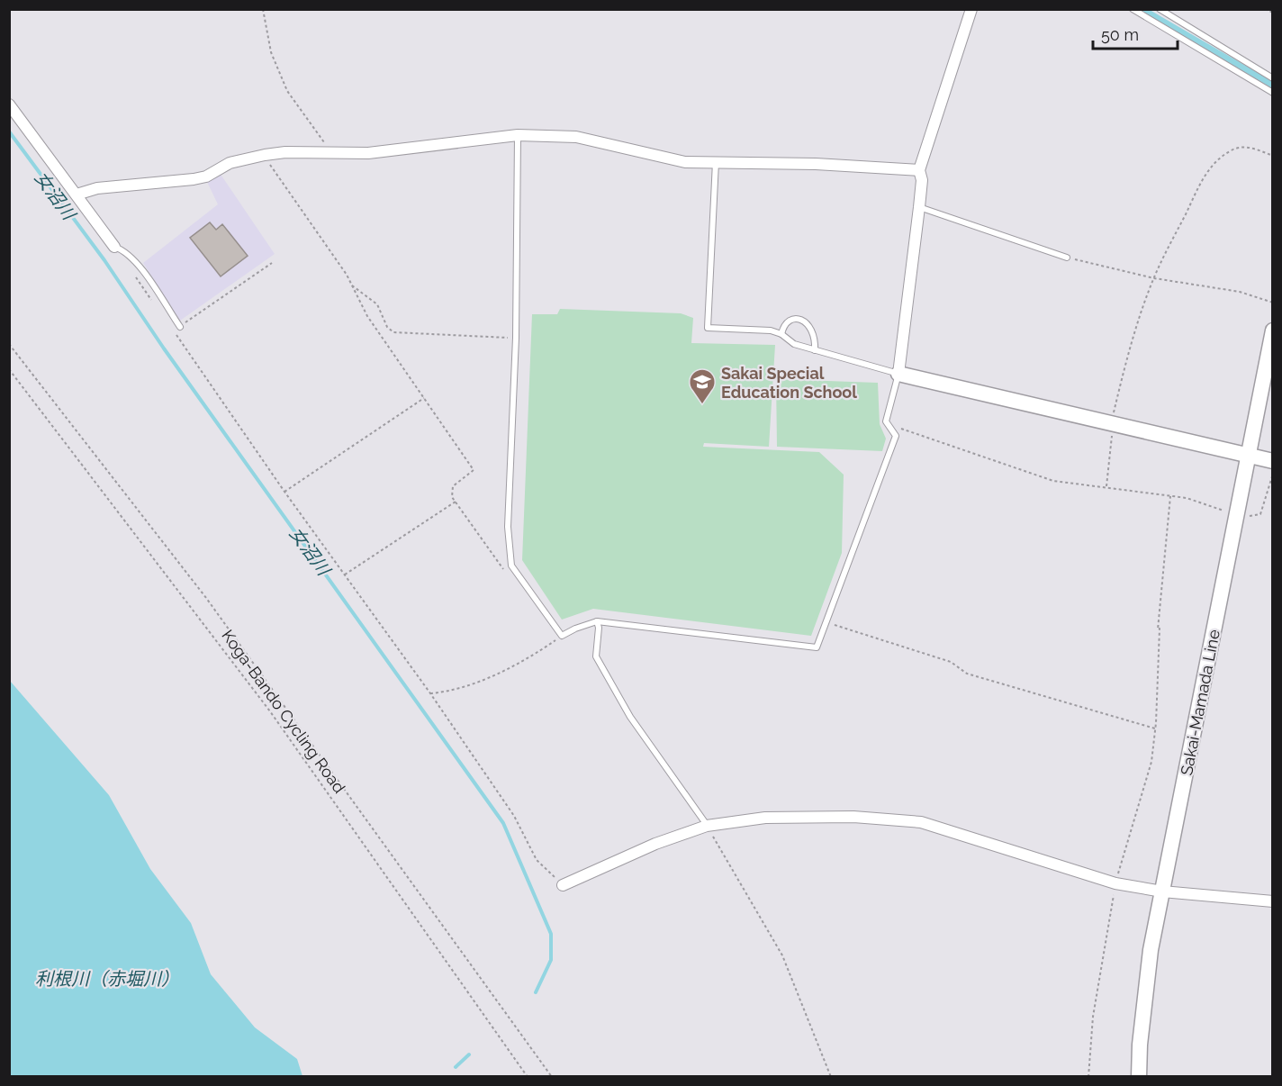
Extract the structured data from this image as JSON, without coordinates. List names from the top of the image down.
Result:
{
  "streets": {
    "main road": ["Sakai-Mamada Line"],
    "path": ["Koga-Bando Cycling Road"]
  },
  "water": ["女沼川", "利根川（赤堀川）"],
  "places": {
    "school or university": ["Sakai Special Education School"]
  },
  "scale_bar": "50 m"
}
